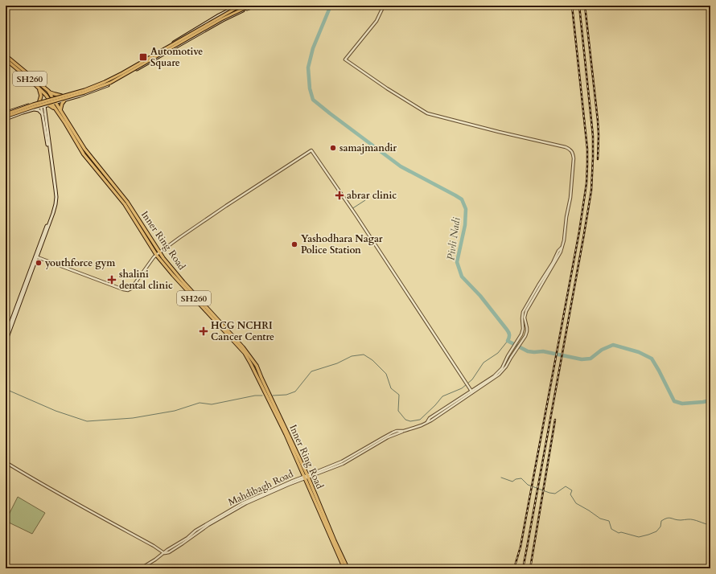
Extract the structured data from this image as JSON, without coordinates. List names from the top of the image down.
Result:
{
  "streets": {
    "highway": ["SH260", "Inner Ring Road"],
    "street": ["Mahdibagh Road"]
  },
  "crossings": [
    ["Inner Ring Road", "Mahdibagh Road"]
  ],
  "water": ["Pivli Nadi"],
  "places": {
    "transit": ["Automotive Square"],
    "other": ["samajmandir", "Yashodhara Nagar Police Station", "youthforce gym"],
    "health": ["abrar clinic", "shalini dental clinic", "HCG NCHRI Cancer Centre"]
  }
}
